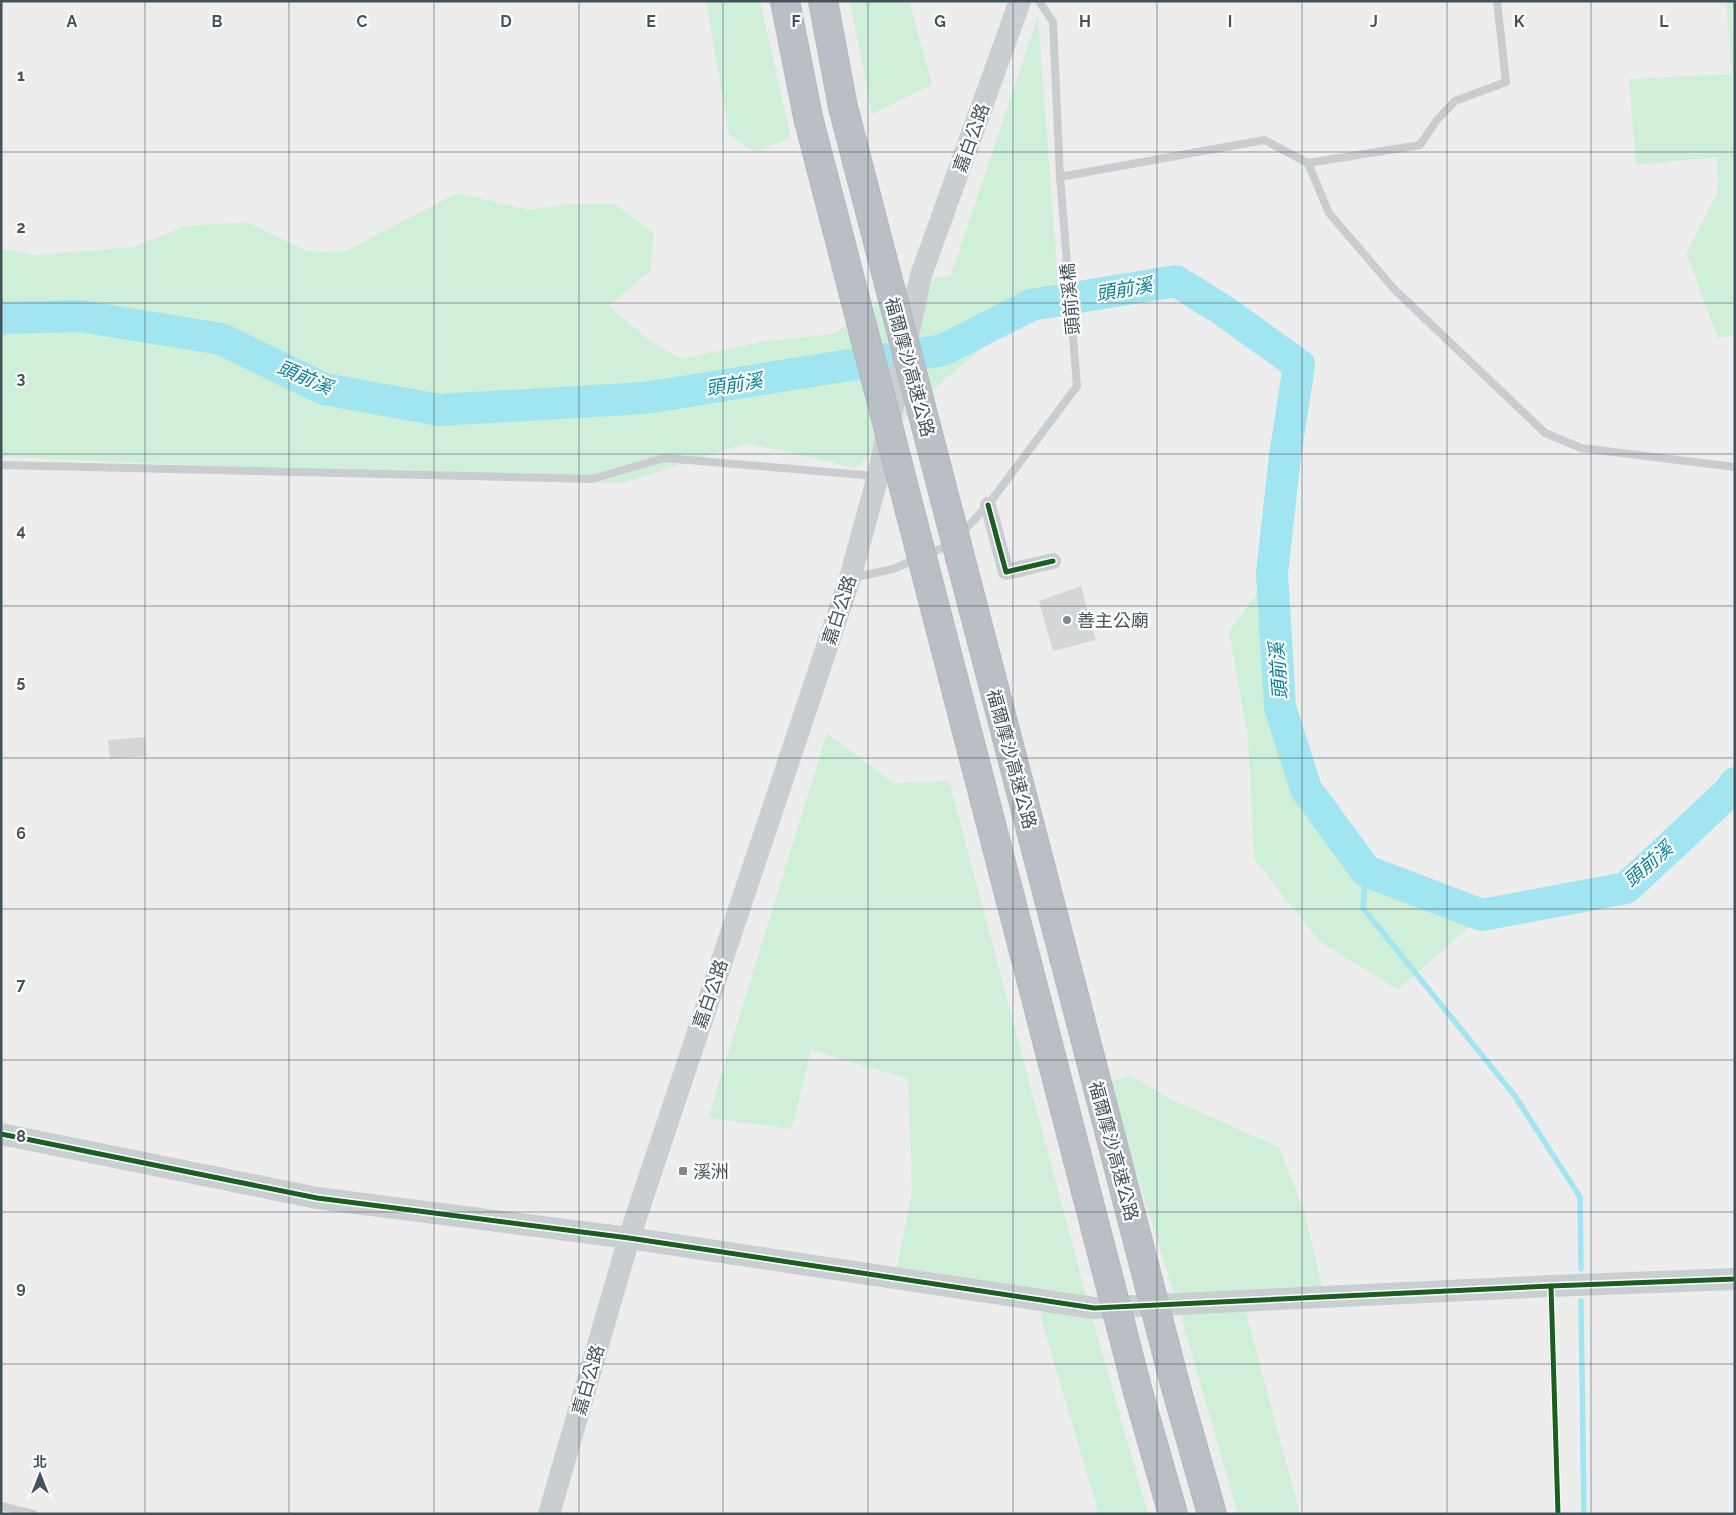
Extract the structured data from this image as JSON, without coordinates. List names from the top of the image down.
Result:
{
  "streets": {
    "highway": ["福爾摩沙高速公路"],
    "street": ["嘉白公路"],
    "lane": ["頭前溪橋"]
  },
  "crossings": [
    ["嘉白公路", "頭前溪橋"]
  ],
  "water": ["頭前溪"],
  "places": {
    "other": ["善主公廟"],
    "transit": ["溪洲"]
  },
  "north": "top",
  "grid": {
    "columns": [
      "A",
      "B",
      "C",
      "D",
      "E",
      "F",
      "G",
      "H",
      "I",
      "J",
      "K",
      "L"
    ],
    "rows": [
      "1",
      "2",
      "3",
      "4",
      "5",
      "6",
      "7",
      "8",
      "9"
    ]
  }
}
